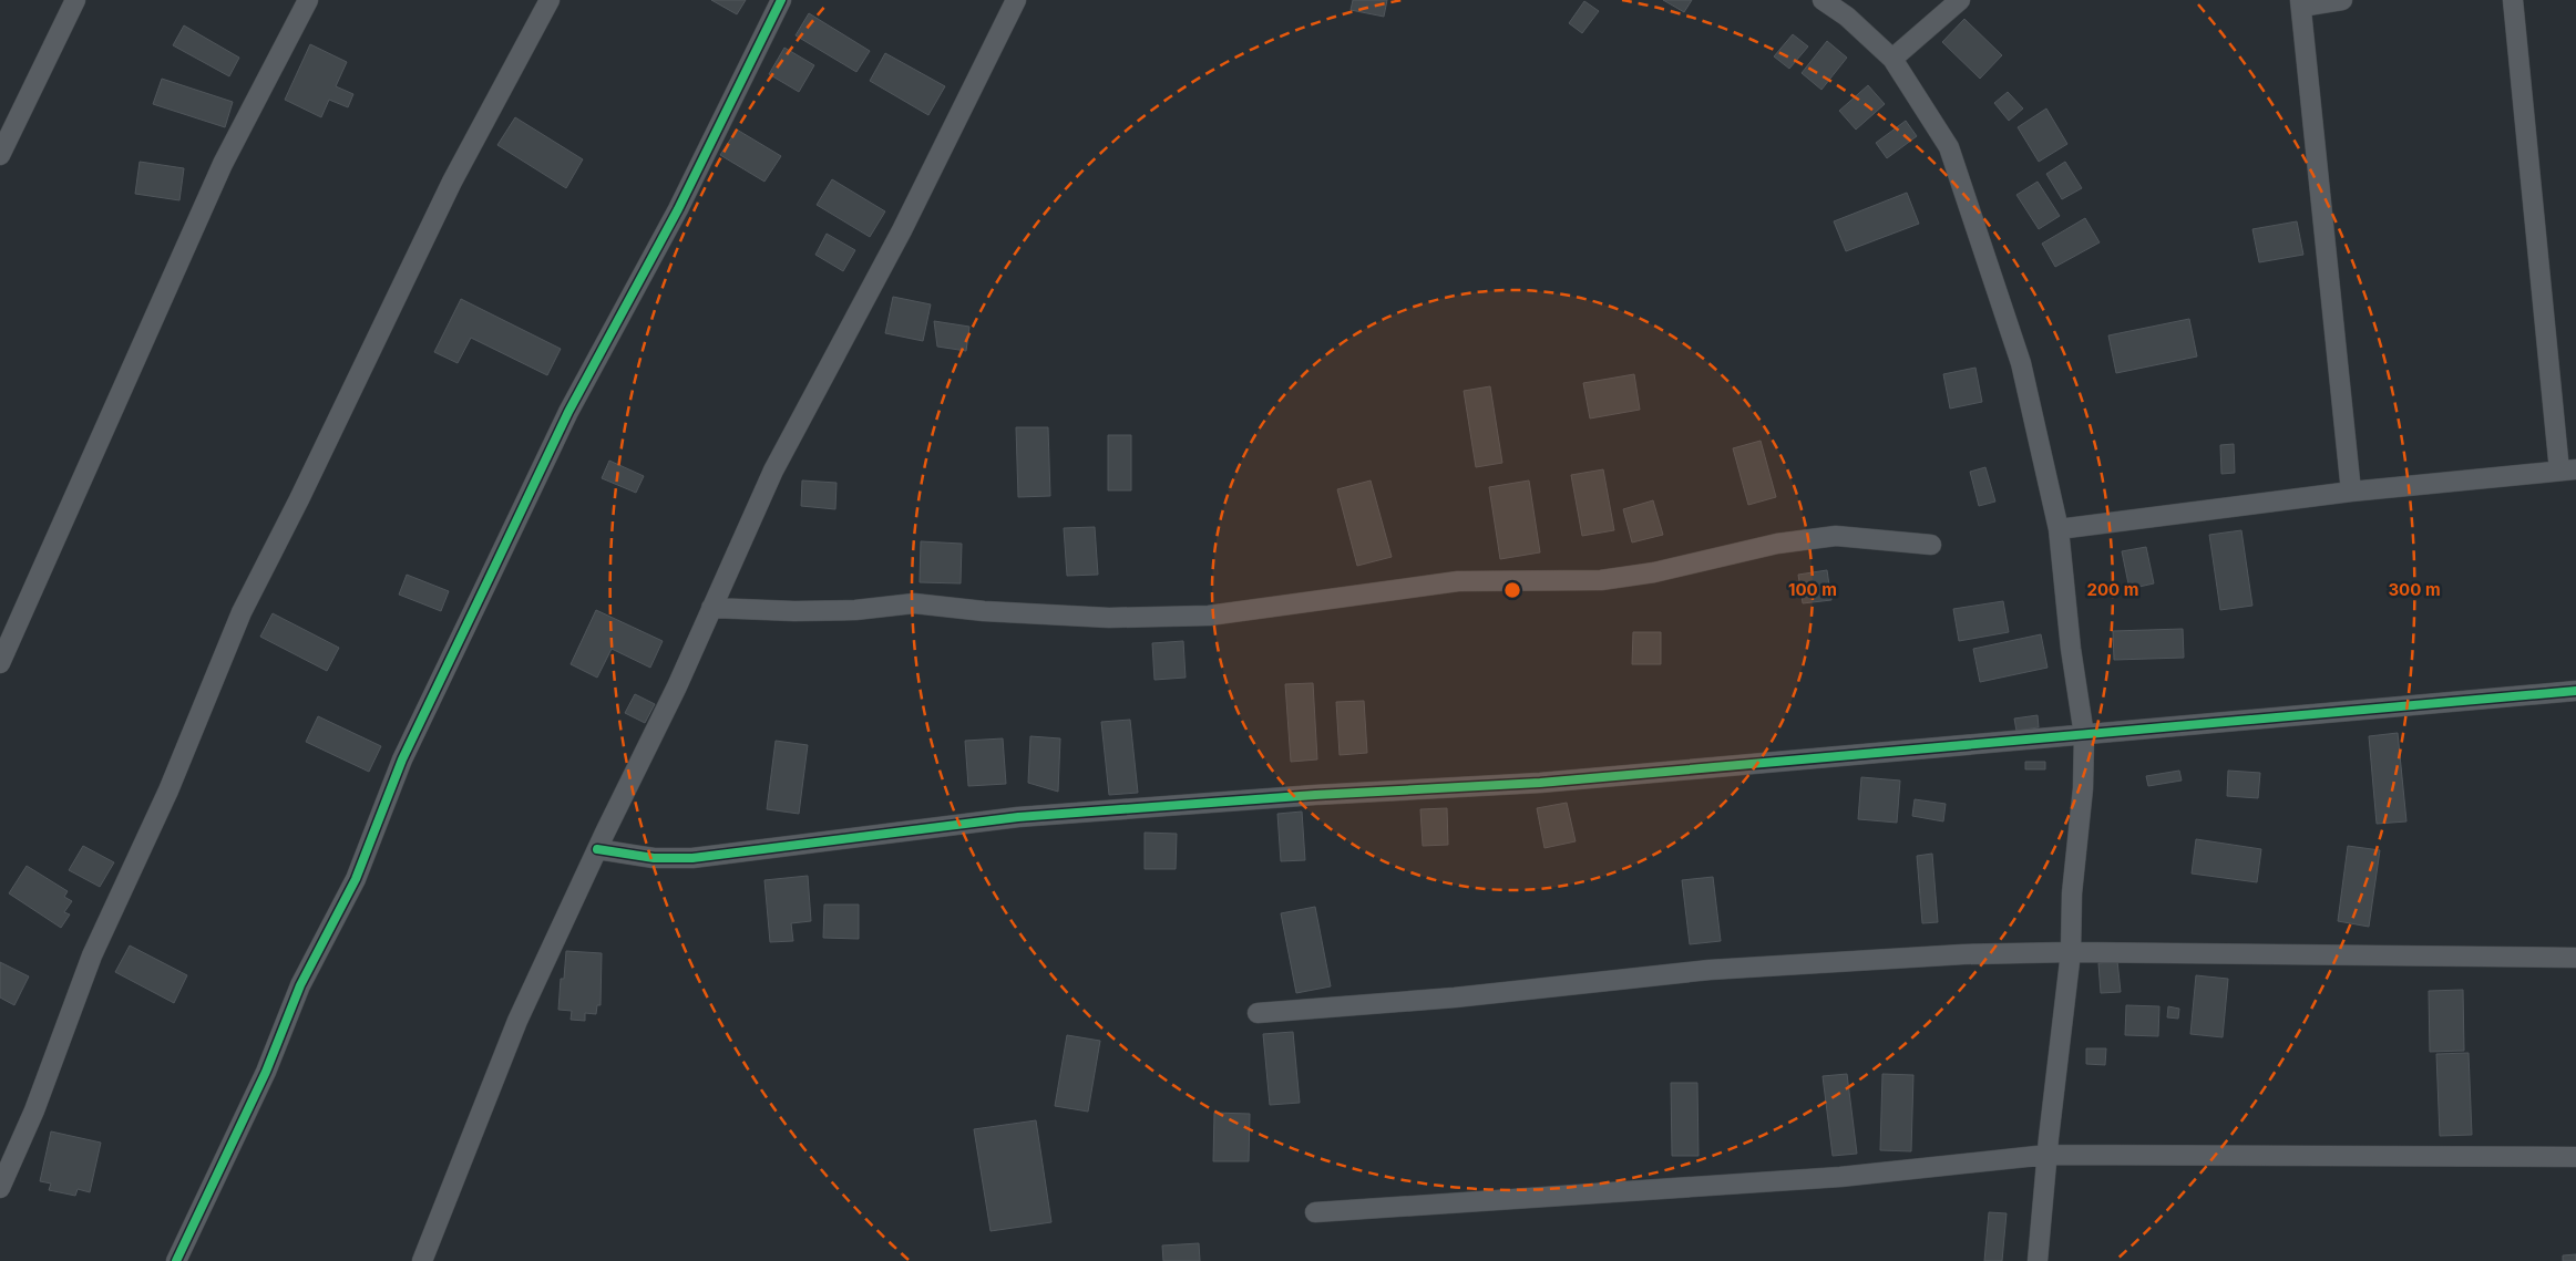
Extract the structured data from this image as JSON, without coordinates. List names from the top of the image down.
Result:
{
  "rings": ["100 m", "200 m", "300 m"]
}
